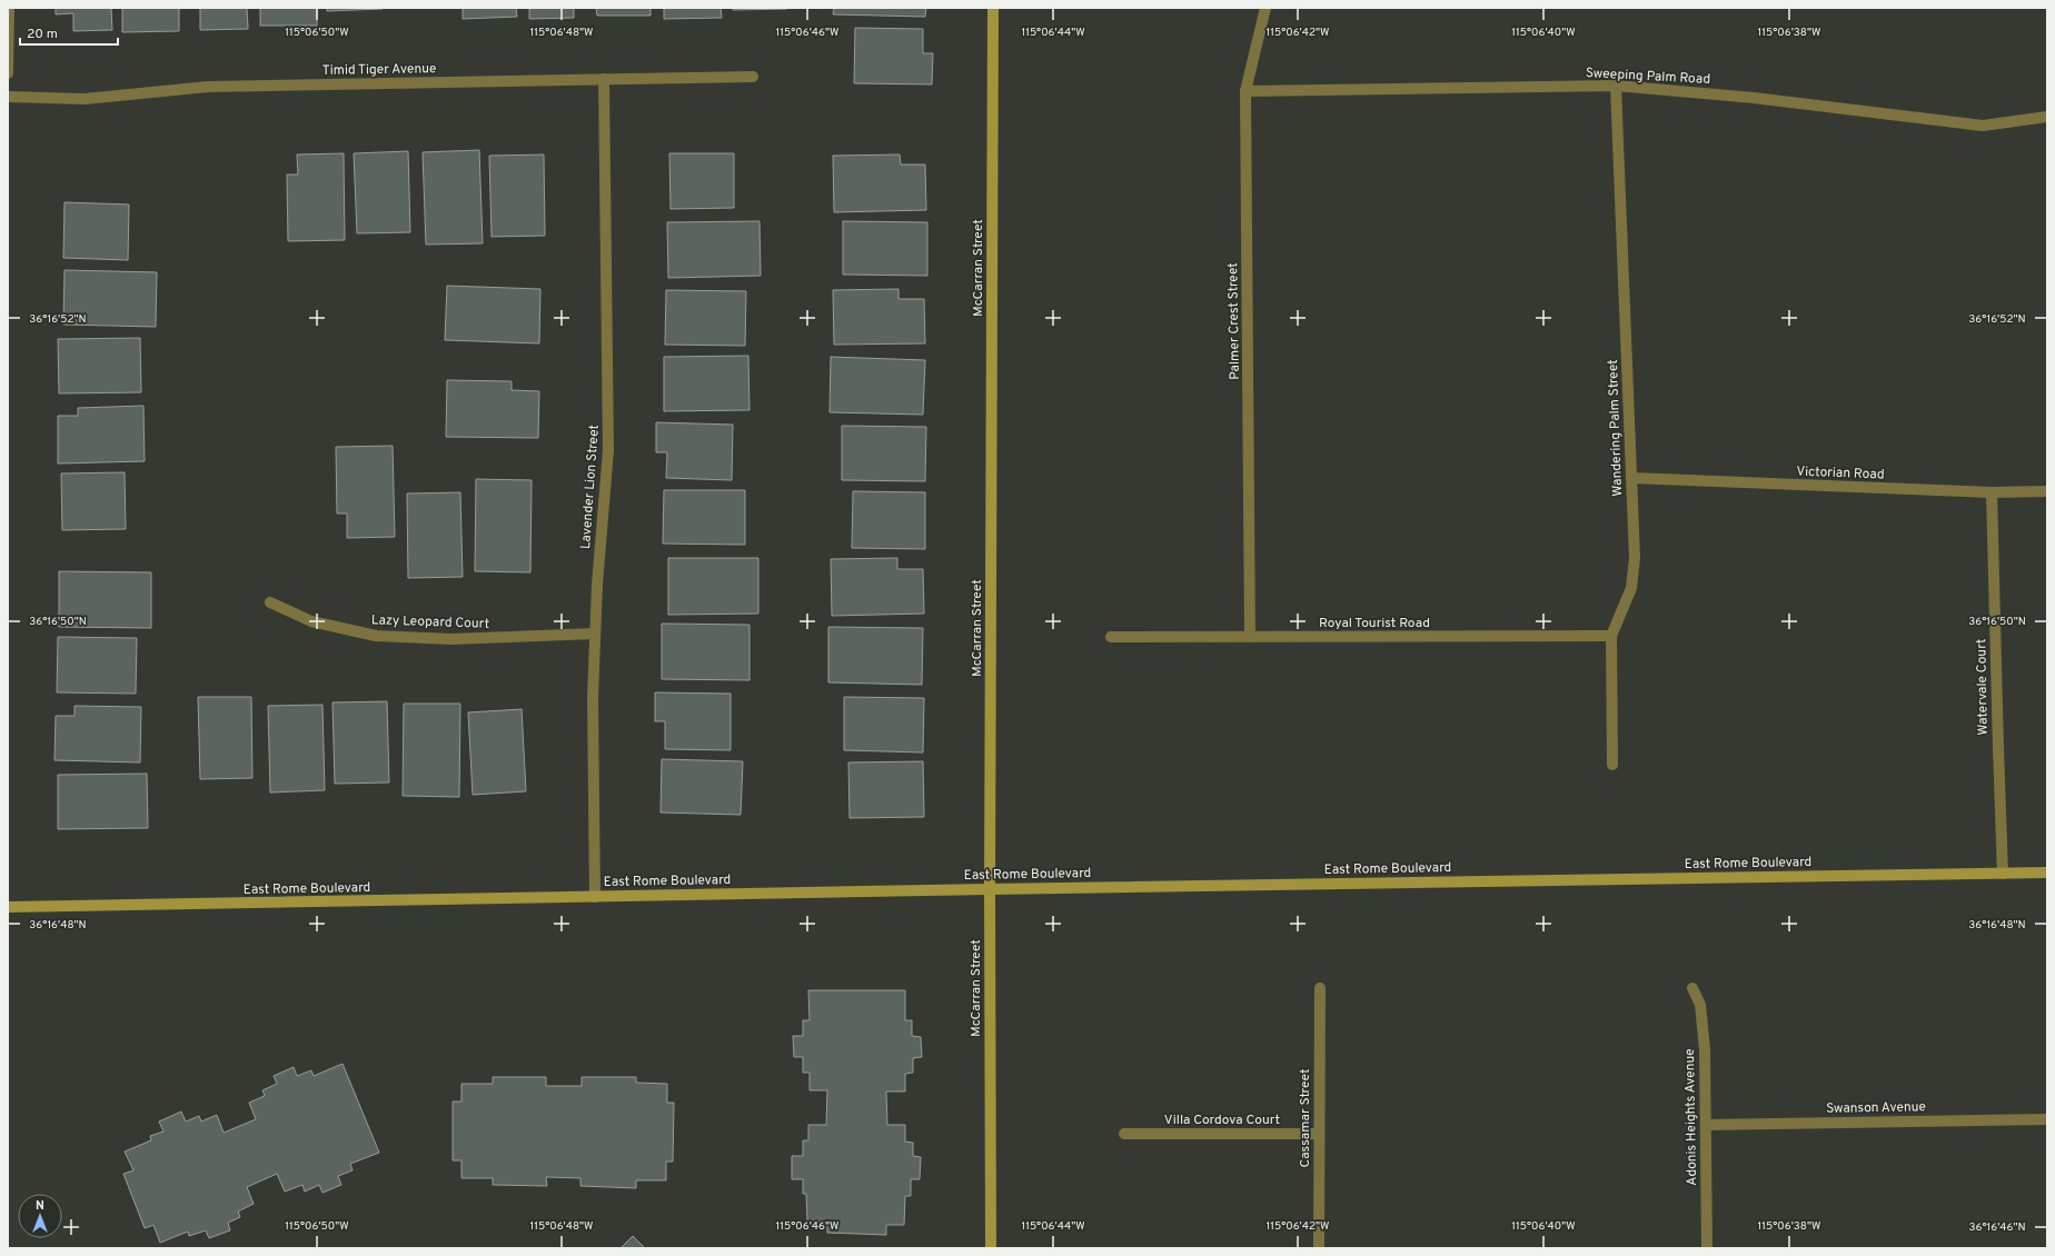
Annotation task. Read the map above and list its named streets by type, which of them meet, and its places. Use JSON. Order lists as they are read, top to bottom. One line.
{"streets":{"street":["Timid Tiger Avenue","Sweeping Palm Road","McCarran Street","Palmer Crest Street","Wandering Palm Street","Victorian Road","Lavender Lion Street","Lazy Leopard Court","Royal Tourist Road","Watervale Court","East Rome Boulevard","Swanson Avenue","Adonis Heights Avenue","Cassamar Street","Villa Cordova Court"]},"crossings":[["Timid Tiger Avenue","Lavender Lion Street"],["Sweeping Palm Road","Palmer Crest Street"],["Sweeping Palm Road","Wandering Palm Street"],["McCarran Street","East Rome Boulevard"],["Palmer Crest Street","Royal Tourist Road"],["Wandering Palm Street","Victorian Road"],["Wandering Palm Street","Royal Tourist Road"],["Victorian Road","Watervale Court"],["Lavender Lion Street","Lazy Leopard Court"],["Lavender Lion Street","East Rome Boulevard"],["Watervale Court","East Rome Boulevard"],["Swanson Avenue","Adonis Heights Avenue"],["Cassamar Street","Villa Cordova Court"]],"scale_bar":"20 m","north":"top","coordinates":["115°06'50\"W","115°06'48\"W","115°06'46\"W","115°06'44\"W","115°06'42\"W","115°06'40\"W","115°06'38\"W","36°16'52\"N","36°16'50\"N","36°16'48\"N","36°16'46\"N"]}
